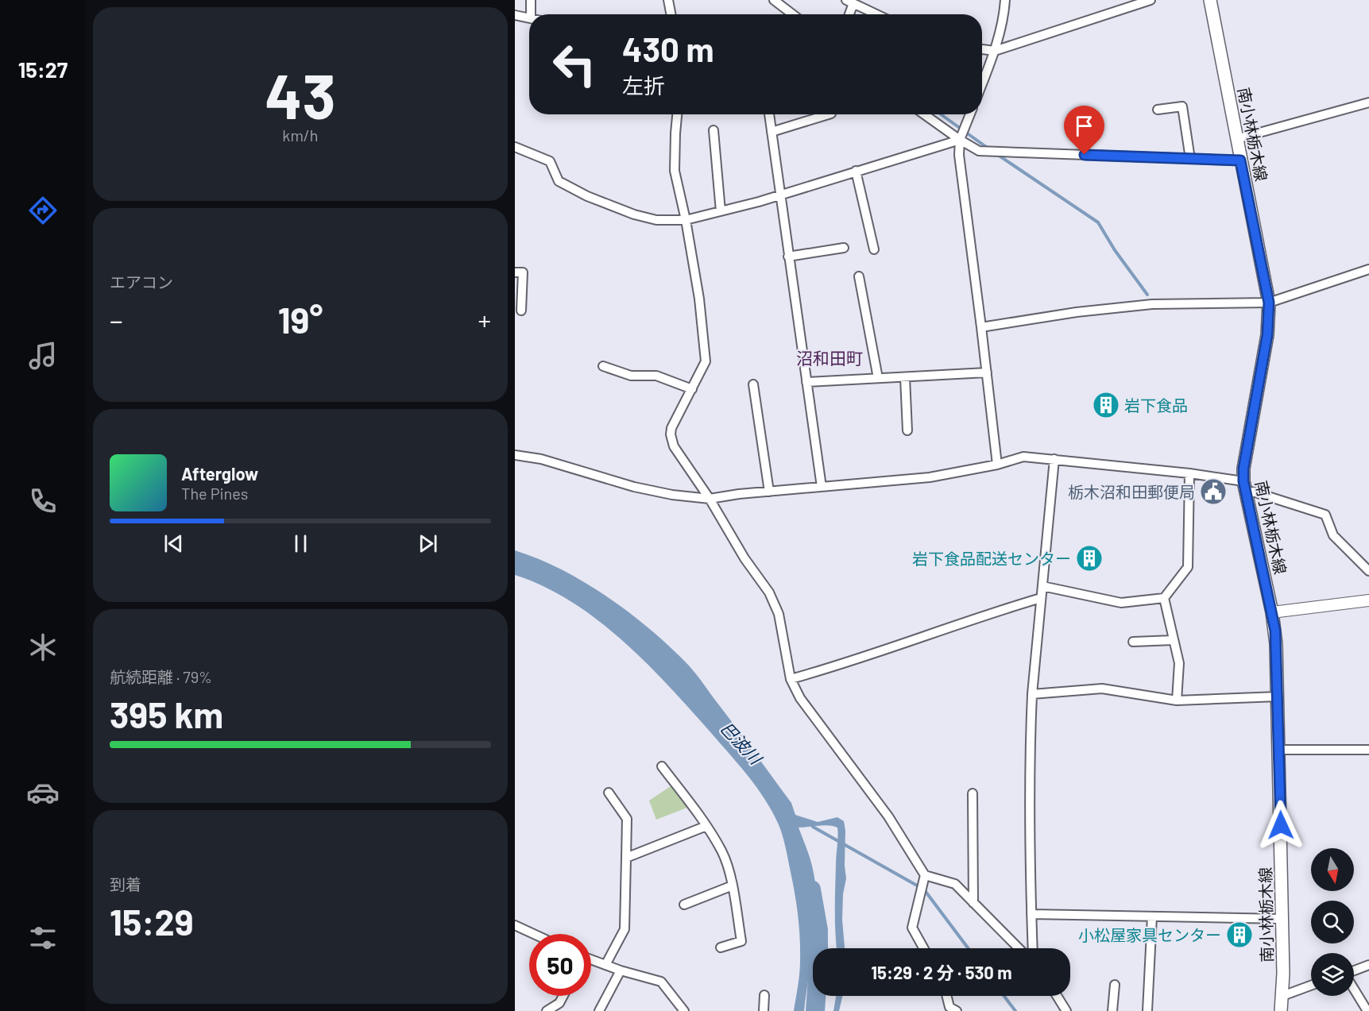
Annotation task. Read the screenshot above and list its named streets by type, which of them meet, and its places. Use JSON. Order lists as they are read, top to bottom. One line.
{"streets":{"main road":["南小林栃木線"]},"districts":["沼和田町"],"water":["巴波川"],"places":{"building":["岩下食品","岩下食品配送センター","小松屋家具センター"],"public building":["栃木沼和田郵便局"]},"north":"bottom","page":{"tabs":"15:27","tile":[["43","km/h"],"エアコン",["航続距離 · 79%","395 km"],["到着","15:29"]],"turn":["430 m","左折"],"heat":["−","19°","+"],"song":["Afterglow","The Pines"],"limit":"50","trip":"15:29 · 2 分 · 530 m"}}
